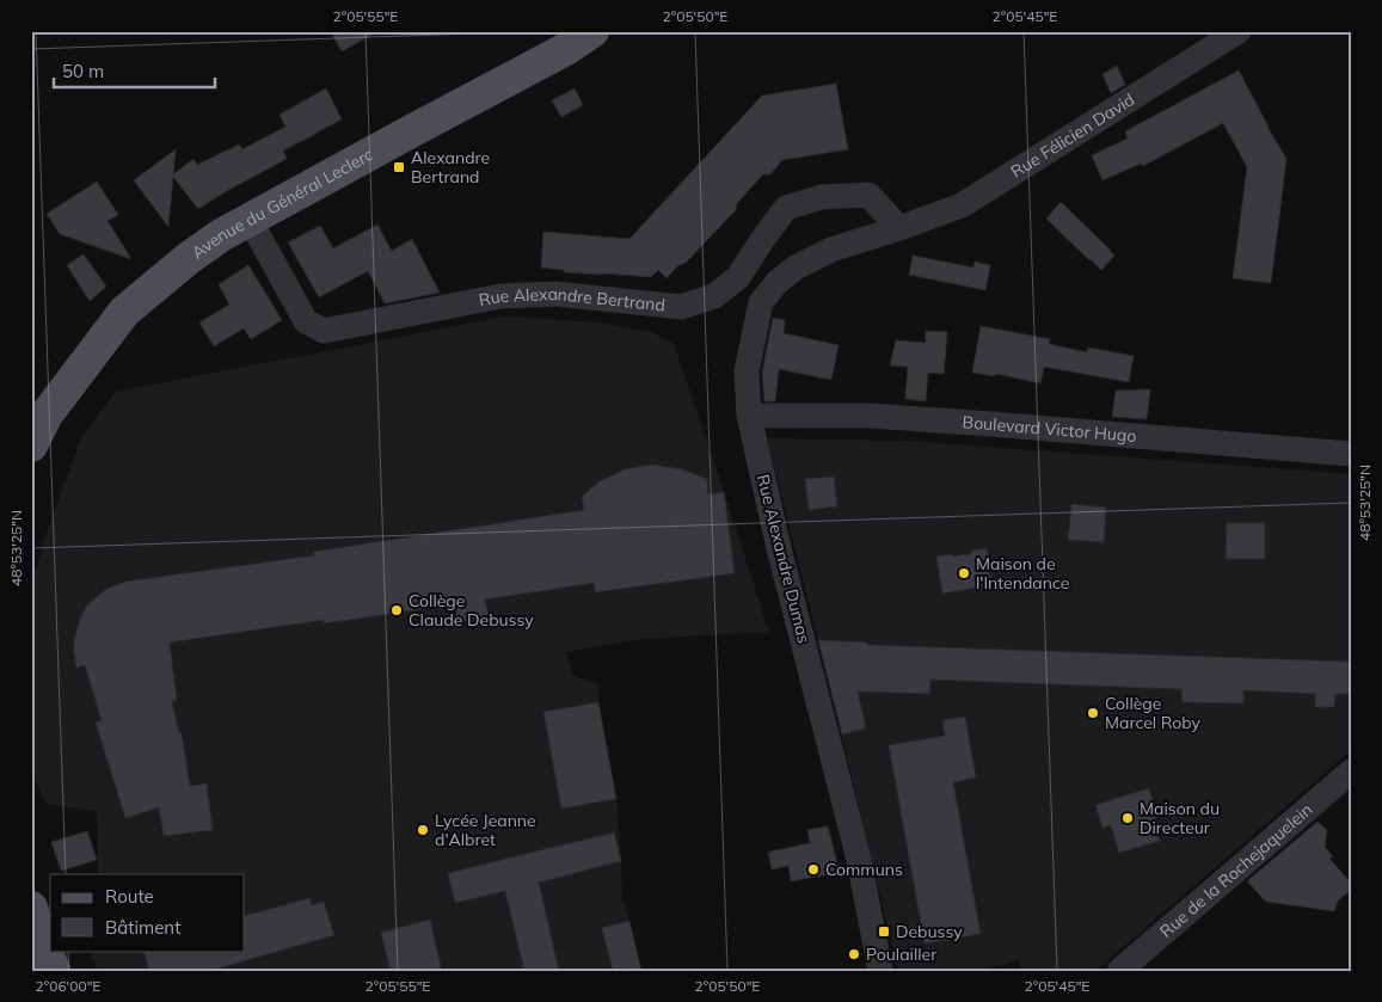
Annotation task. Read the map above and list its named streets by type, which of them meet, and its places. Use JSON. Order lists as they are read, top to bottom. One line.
{"streets":{"main road":["Avenue du Général Leclerc"],"street":["Rue Félicien David","Rue Alexandre Bertrand","Boulevard Victor Hugo","Rue Alexandre Dumas","Rue de la Rochejaquelein"]},"crossings":[["Rue Félicien David","Rue Alexandre Bertrand"],["Rue Félicien David","Rue Alexandre Dumas"],["Avenue du Général Leclerc","Rue Alexandre Bertrand"],["Rue Alexandre Bertrand","Rue Alexandre Dumas"],["Boulevard Victor Hugo","Rue Alexandre Dumas"]],"places":{"transit":["Alexandre Bertrand","Debussy"],"other":["Maison de l'Intendance","Collège Claude Debussy","Collège Marcel Roby","Maison du Directeur","Lycée Jeanne d'Albret","Communs","Poulailler"]},"legend":["Route","Bâtiment"],"scale_bar":"50 m","coordinates":["2°05'55\"E","2°05'50\"E","2°05'45\"E","48°53'25\"N","2°06'00\"E"]}
